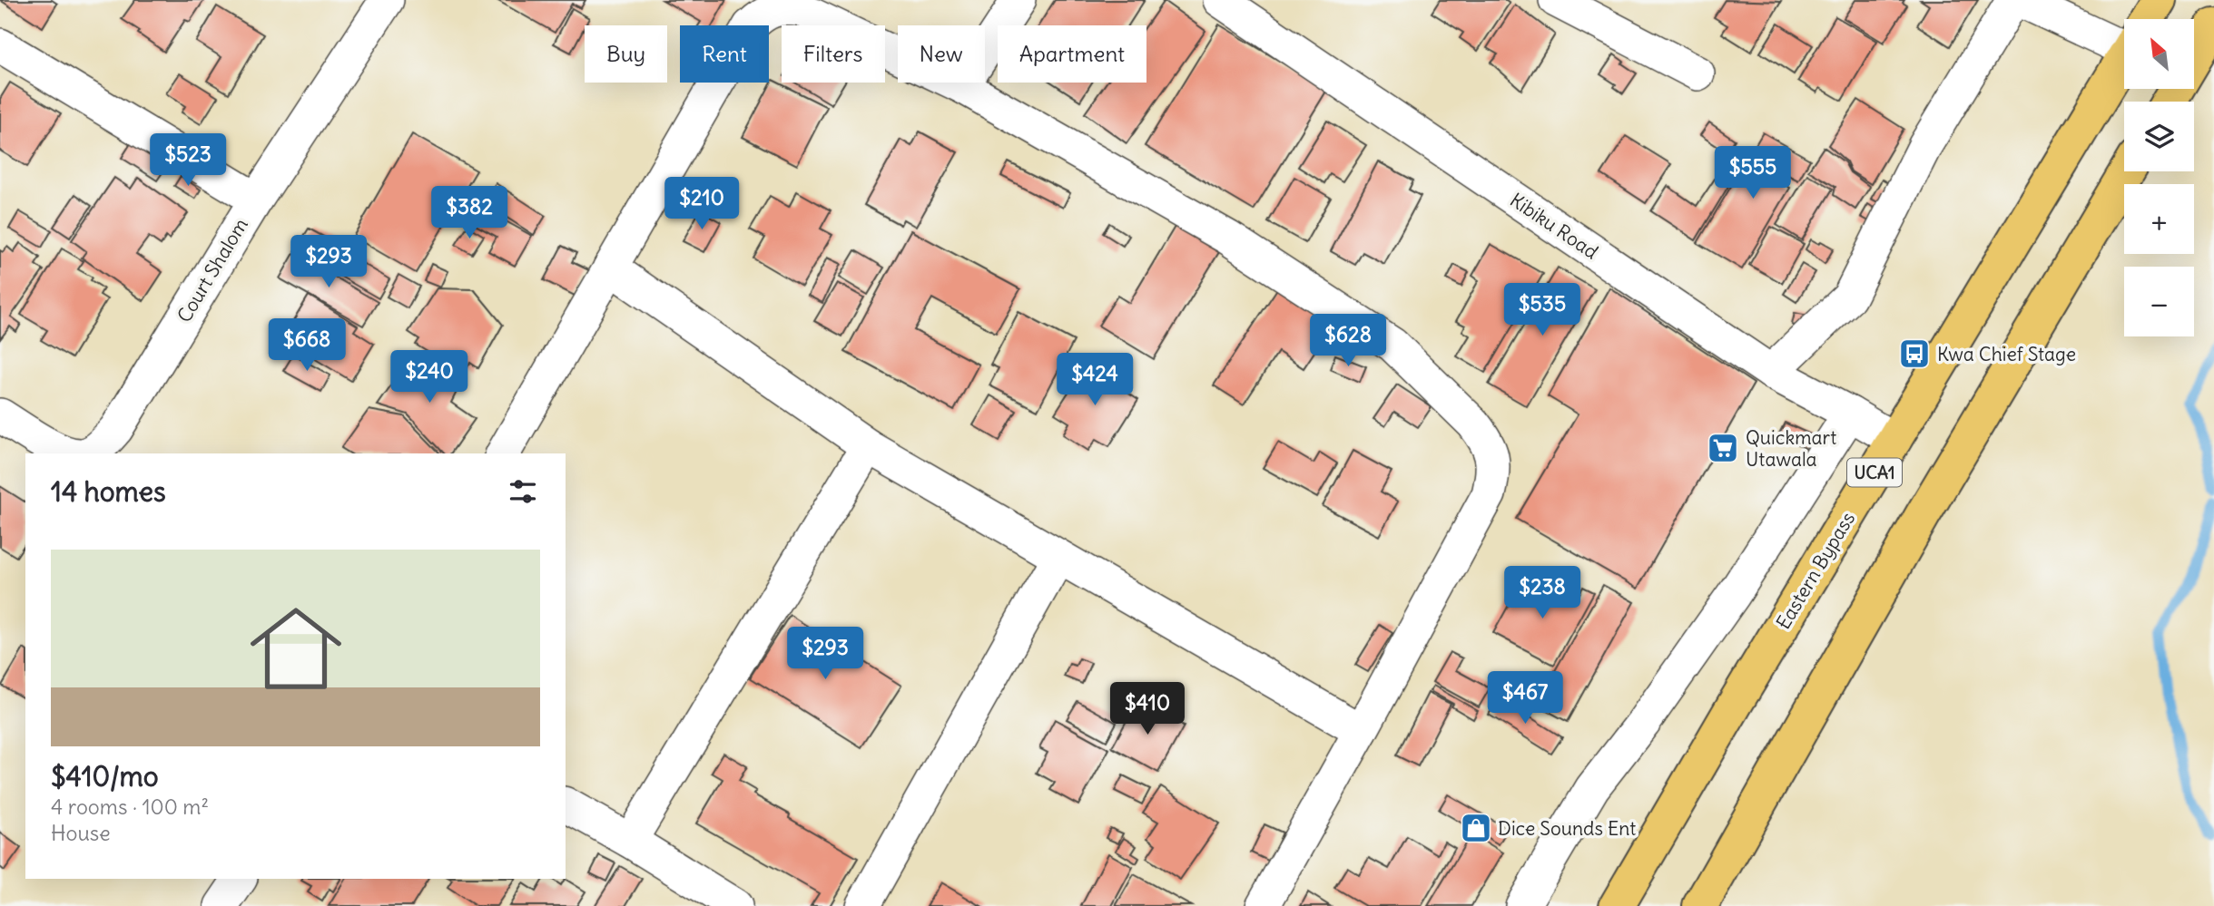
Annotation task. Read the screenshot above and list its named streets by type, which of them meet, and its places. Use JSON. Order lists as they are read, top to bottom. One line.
{"streets":{"main road":["UCA1","Eastern Bypass"],"street":["Kibiku Road","Court Shalom"]},"crossings":[["Kibiku Road","Eastern Bypass"]],"places":{"bus stop":["Kwa Chief Stage"],"supermarket":["Quickmart Utawala"],"shop":["Dice Sounds Ent"]},"north":"top left","page":{"map_buttons":["+","−"],"chip":["Buy","Rent","Filters","New","Apartment"],"price":["$523","$555","$210","$382","$293","$535","$628","$668","$240","$424","$238","$293","$467","$410"],"heading":"14 homes","list":[{"name":"$410/mo","note":"4 rooms · 100 m² · House"}]}}
